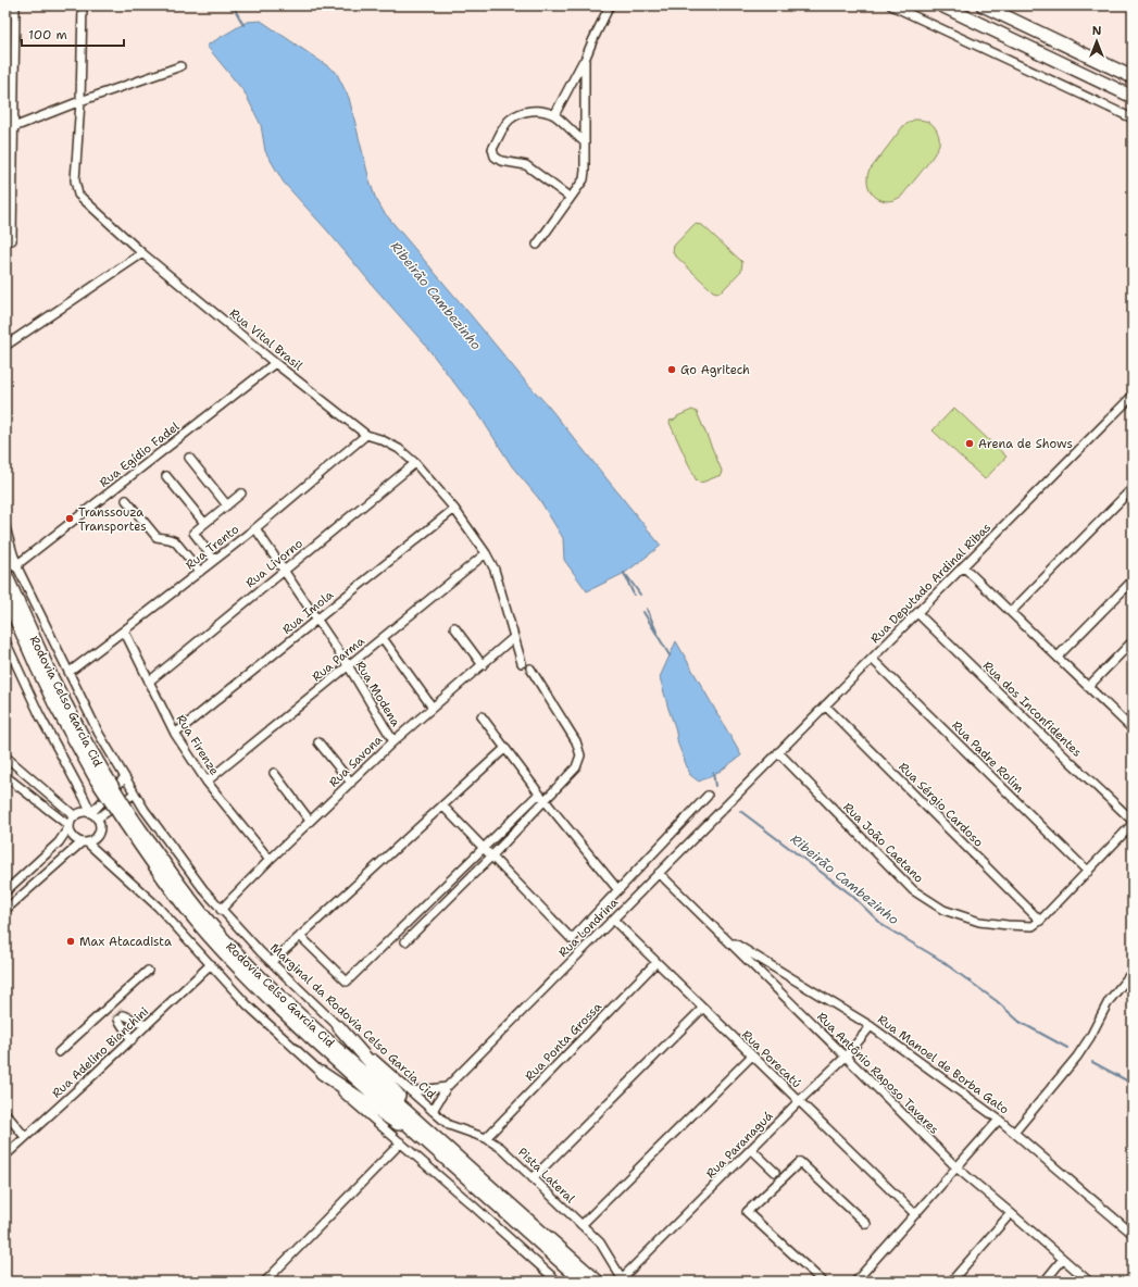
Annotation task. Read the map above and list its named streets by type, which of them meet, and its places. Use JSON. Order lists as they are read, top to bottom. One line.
{"streets":{"highway":["Rodovia Celso Garcia Cid"],"street":["Rua Vital Brasil","Rua Egídio Fadel","Rua Trento","Rua Livorno","Rua Deputado Ardinal Ribas","Rua Imola","Rua Parma","Rua Modena","Rua dos Inconfidentes","Rua Firenze","Rua Padre Rolim","Rua Savona","Rua Sérgio Cardoso","Rua João Caetano","Rua Londrina","Marginal da Rodovia Celso Garcia Cid","Rua Ponta Grossa","Rua Adelino Bianchini","Rua Porecatú","Rua Manoel de Borba Gato","Rua Antônio Raposo Tavares","Rua Paranaguá","Pista Lateral"]},"crossings":[["Rua Vital Brasil","Rua Egídio Fadel"],["Rua Vital Brasil","Rua Trento"],["Rua Vital Brasil","Rua Livorno"],["Rua Vital Brasil","Rua Imola"],["Rua Vital Brasil","Rua Parma"],["Rua Vital Brasil","Rua Savona"],["Rua Egídio Fadel","Marginal da Rodovia Celso Garcia Cid"],["Rua Trento","Rua Modena"],["Rua Trento","Rua Firenze"],["Rua Trento","Marginal da Rodovia Celso Garcia Cid"],["Rua Livorno","Rua Modena"],["Rua Livorno","Rua Firenze"],["Rua Deputado Ardinal Ribas","Rua dos Inconfidentes"],["Rua Deputado Ardinal Ribas","Rua Padre Rolim"],["Rua Deputado Ardinal Ribas","Rua Sérgio Cardoso"],["Rua Deputado Ardinal Ribas","Rua João Caetano"],["Rua Deputado Ardinal Ribas","Rua Londrina"],["Rua Imola","Rua Modena"],["Rua Imola","Rua Firenze"],["Rua Parma","Rua Modena"],["Rua Parma","Rua Firenze"],["Rua Modena","Rua Savona"],["Rua Firenze","Rua Savona"],["Rua Savona","Marginal da Rodovia Celso Garcia Cid"],["Rua Sérgio Cardoso","Rua João Caetano"],["Rua Londrina","Marginal da Rodovia Celso Garcia Cid"],["Rua Londrina","Rua Porecatú"],["Rua Londrina","Rua Antônio Raposo Tavares"],["Rua Londrina","Pista Lateral"],["Marginal da Rodovia Celso Garcia Cid","Pista Lateral"],["Rua Ponta Grossa","Rua Porecatú"],["Rua Ponta Grossa","Pista Lateral"],["Rua Porecatú","Rua Paranaguá"],["Rua Manoel de Borba Gato","Rua Antônio Raposo Tavares"],["Rua Manoel de Borba Gato","Rua Paranaguá"],["Rua Antônio Raposo Tavares","Rua Paranaguá"],["Rua Paranaguá","Pista Lateral"]],"water":["Ribeirão Cambezinho"],"places":["Go Agritech","Arena de Shows","Transsouza Transportes","Max Atacadista"],"scale_bar":"100 m","north":"top"}
